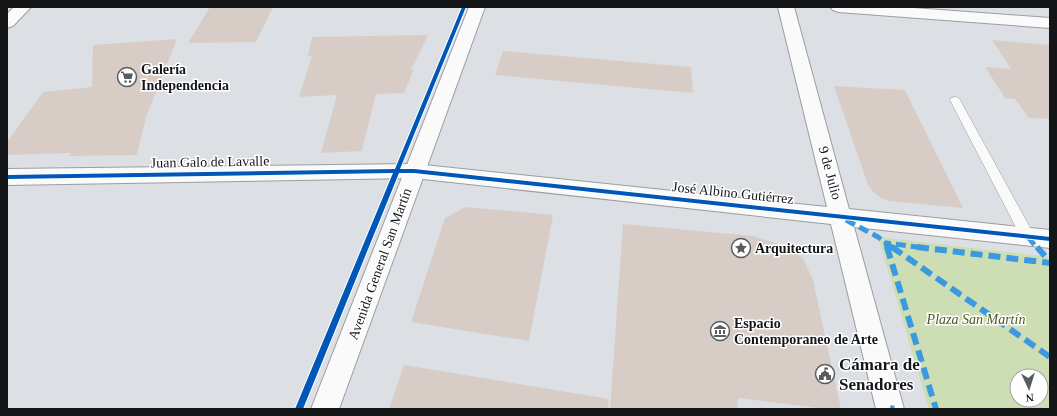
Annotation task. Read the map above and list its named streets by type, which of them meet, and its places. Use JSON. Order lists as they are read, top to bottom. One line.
{"streets":{"street":["Juan Galo de Lavalle","9 de Julio","José Albino Gutiérrez","Avenida General San Martín"]},"crossings":[["Juan Galo de Lavalle","José Albino Gutiérrez"],["Juan Galo de Lavalle","Avenida General San Martín"],["9 de Julio","José Albino Gutiérrez"],["José Albino Gutiérrez","Avenida General San Martín"]],"parks":["Plaza San Martín"],"places":{"supermarket":["Galería Independencia"],"place":["Arquitectura"],"museum":["Espacio Contemporaneo de Arte"],"public building":["Cámara de Senadores"]},"north":"bottom"}
